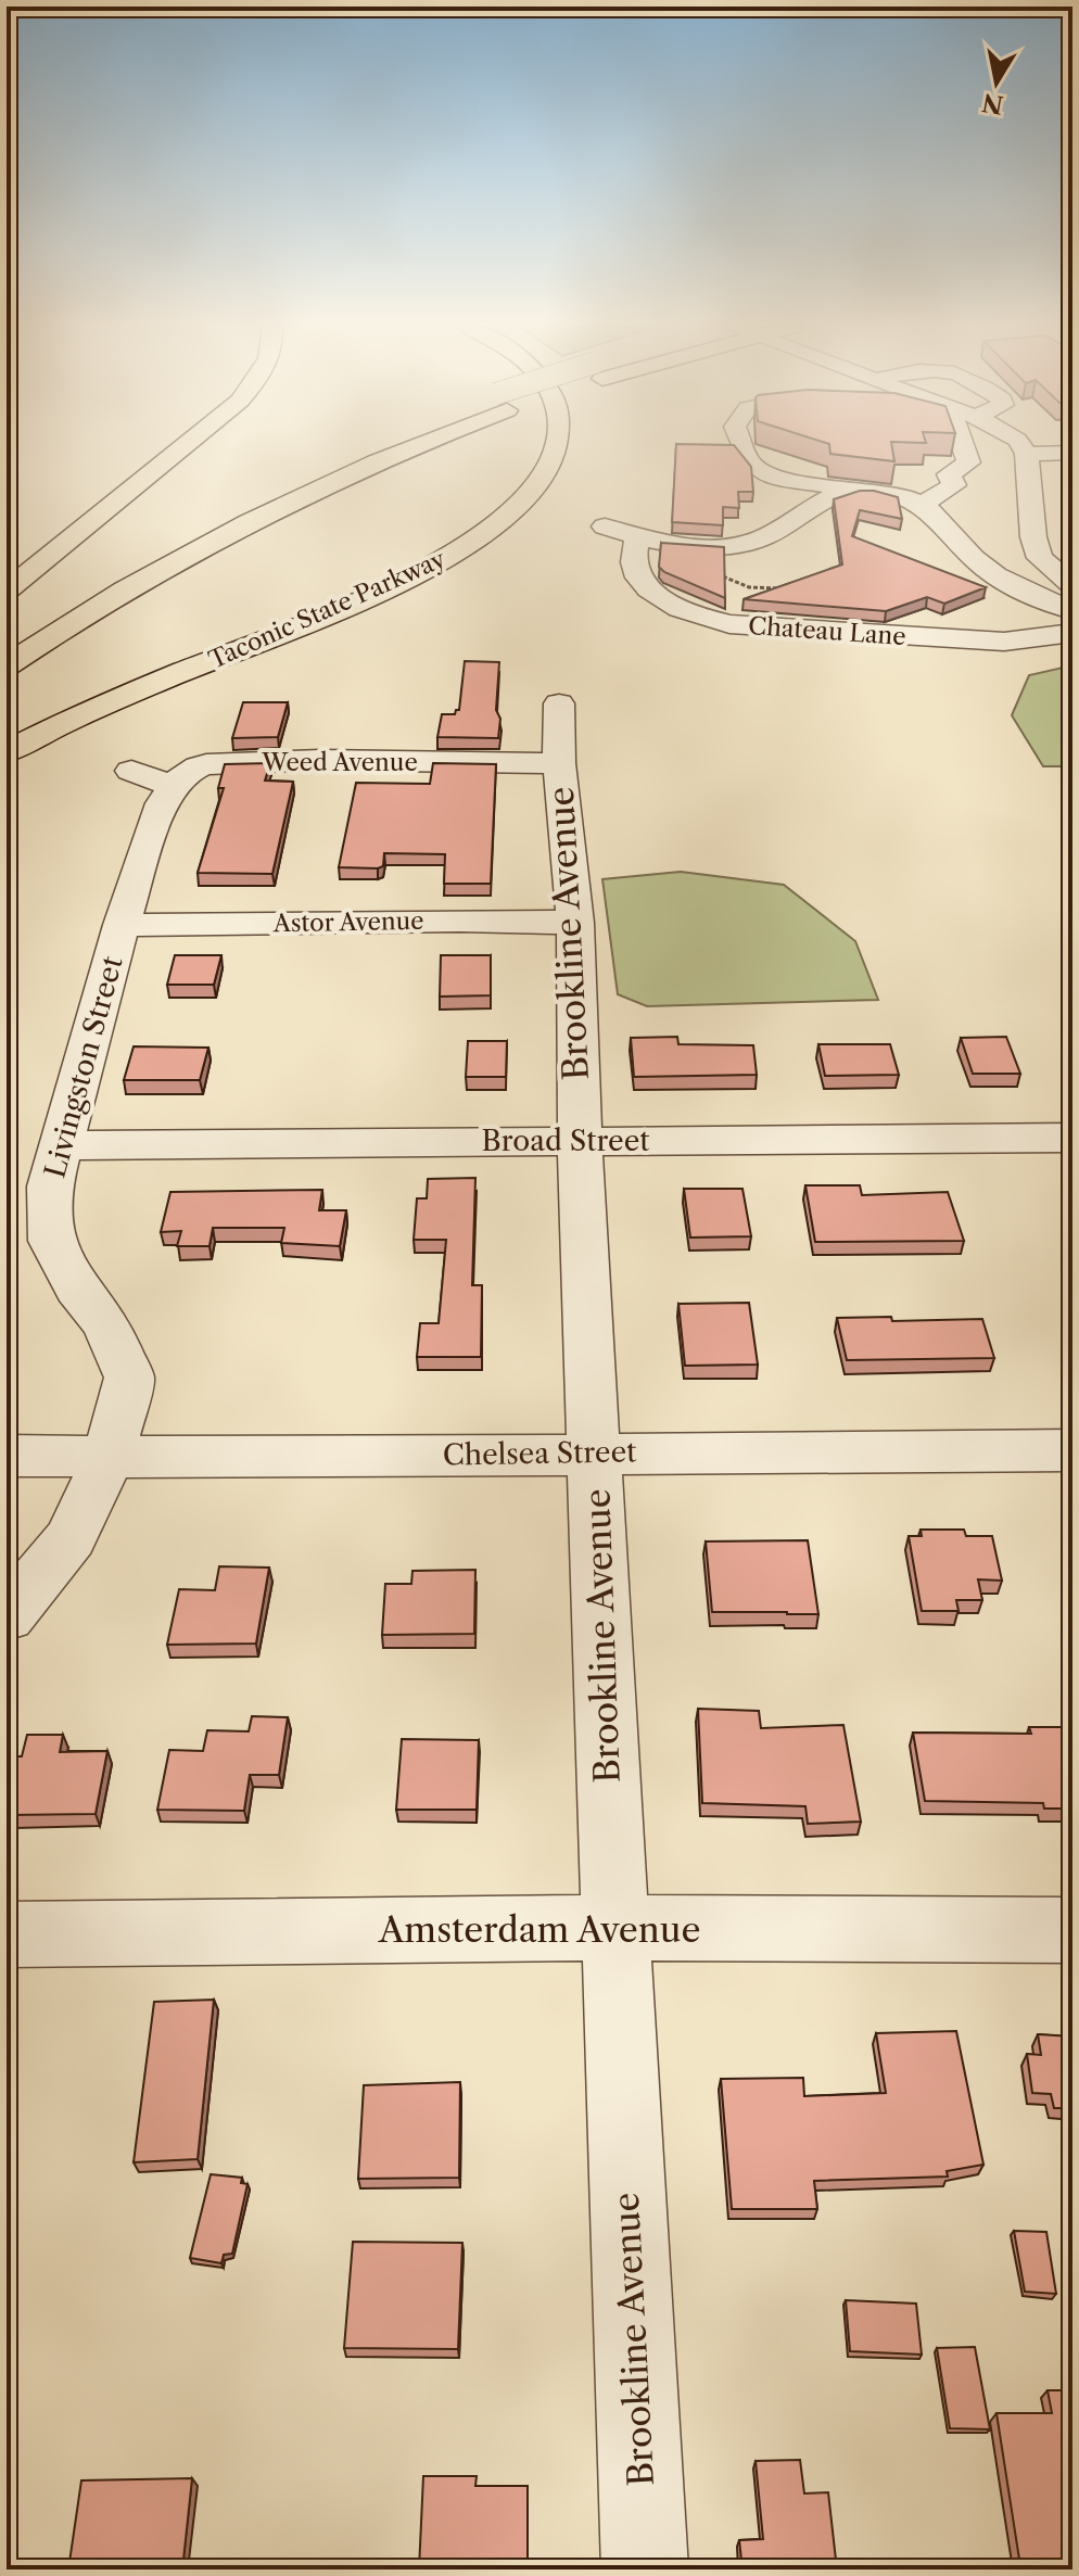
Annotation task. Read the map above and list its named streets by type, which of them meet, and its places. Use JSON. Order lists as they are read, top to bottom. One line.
{"streets":{"highway":["Taconic State Parkway"],"street":["Chateau Lane","Weed Avenue","Astor Avenue","Brookline Avenue","Livingston Street","Broad Street","Chelsea Street","Amsterdam Avenue"]},"crossings":[["Weed Avenue","Brookline Avenue"],["Weed Avenue","Livingston Street"],["Astor Avenue","Brookline Avenue"],["Astor Avenue","Livingston Street"],["Brookline Avenue","Broad Street"],["Brookline Avenue","Chelsea Street"],["Brookline Avenue","Amsterdam Avenue"],["Livingston Street","Broad Street"],["Livingston Street","Chelsea Street"]],"north":"bottom"}
